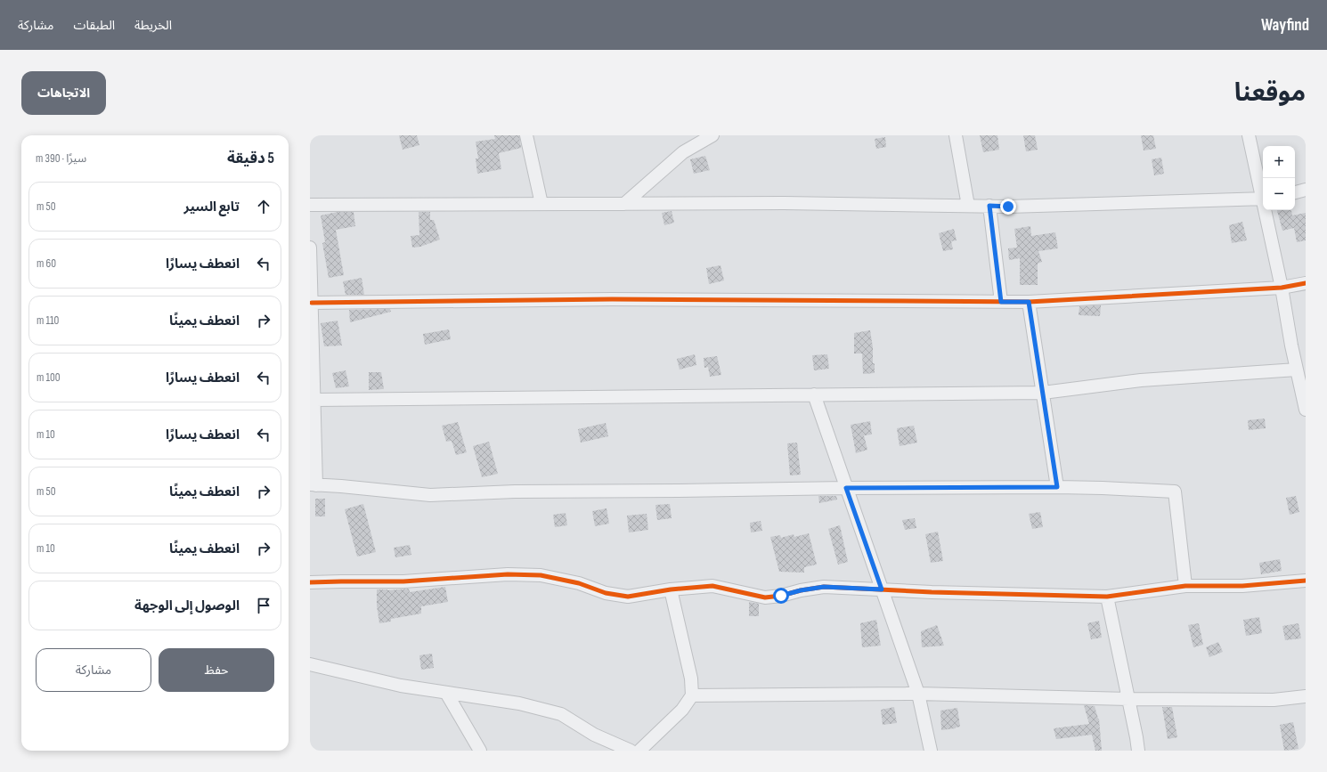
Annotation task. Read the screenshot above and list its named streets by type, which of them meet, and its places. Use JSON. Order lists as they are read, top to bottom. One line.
{"page":{"header":"Wayfind","nav":["الخريطة","الطبقات","مشاركة"],"title":"موقعنا","buttons":["الاتجاهات",["حفظ","مشاركة"]],"heading":["5 دقيقة","سيرًا · 390 m"],"map_buttons":["+","−"],"list":[["تابع السير","50 m"],["انعطف يسارًا","60 m"],["انعطف يمينًا","110 m"],["انعطف يسارًا","100 m"],["انعطف يسارًا","10 m"],["انعطف يمينًا","50 m"],["انعطف يمينًا","10 m"],"الوصول إلى الوجهة"]}}
